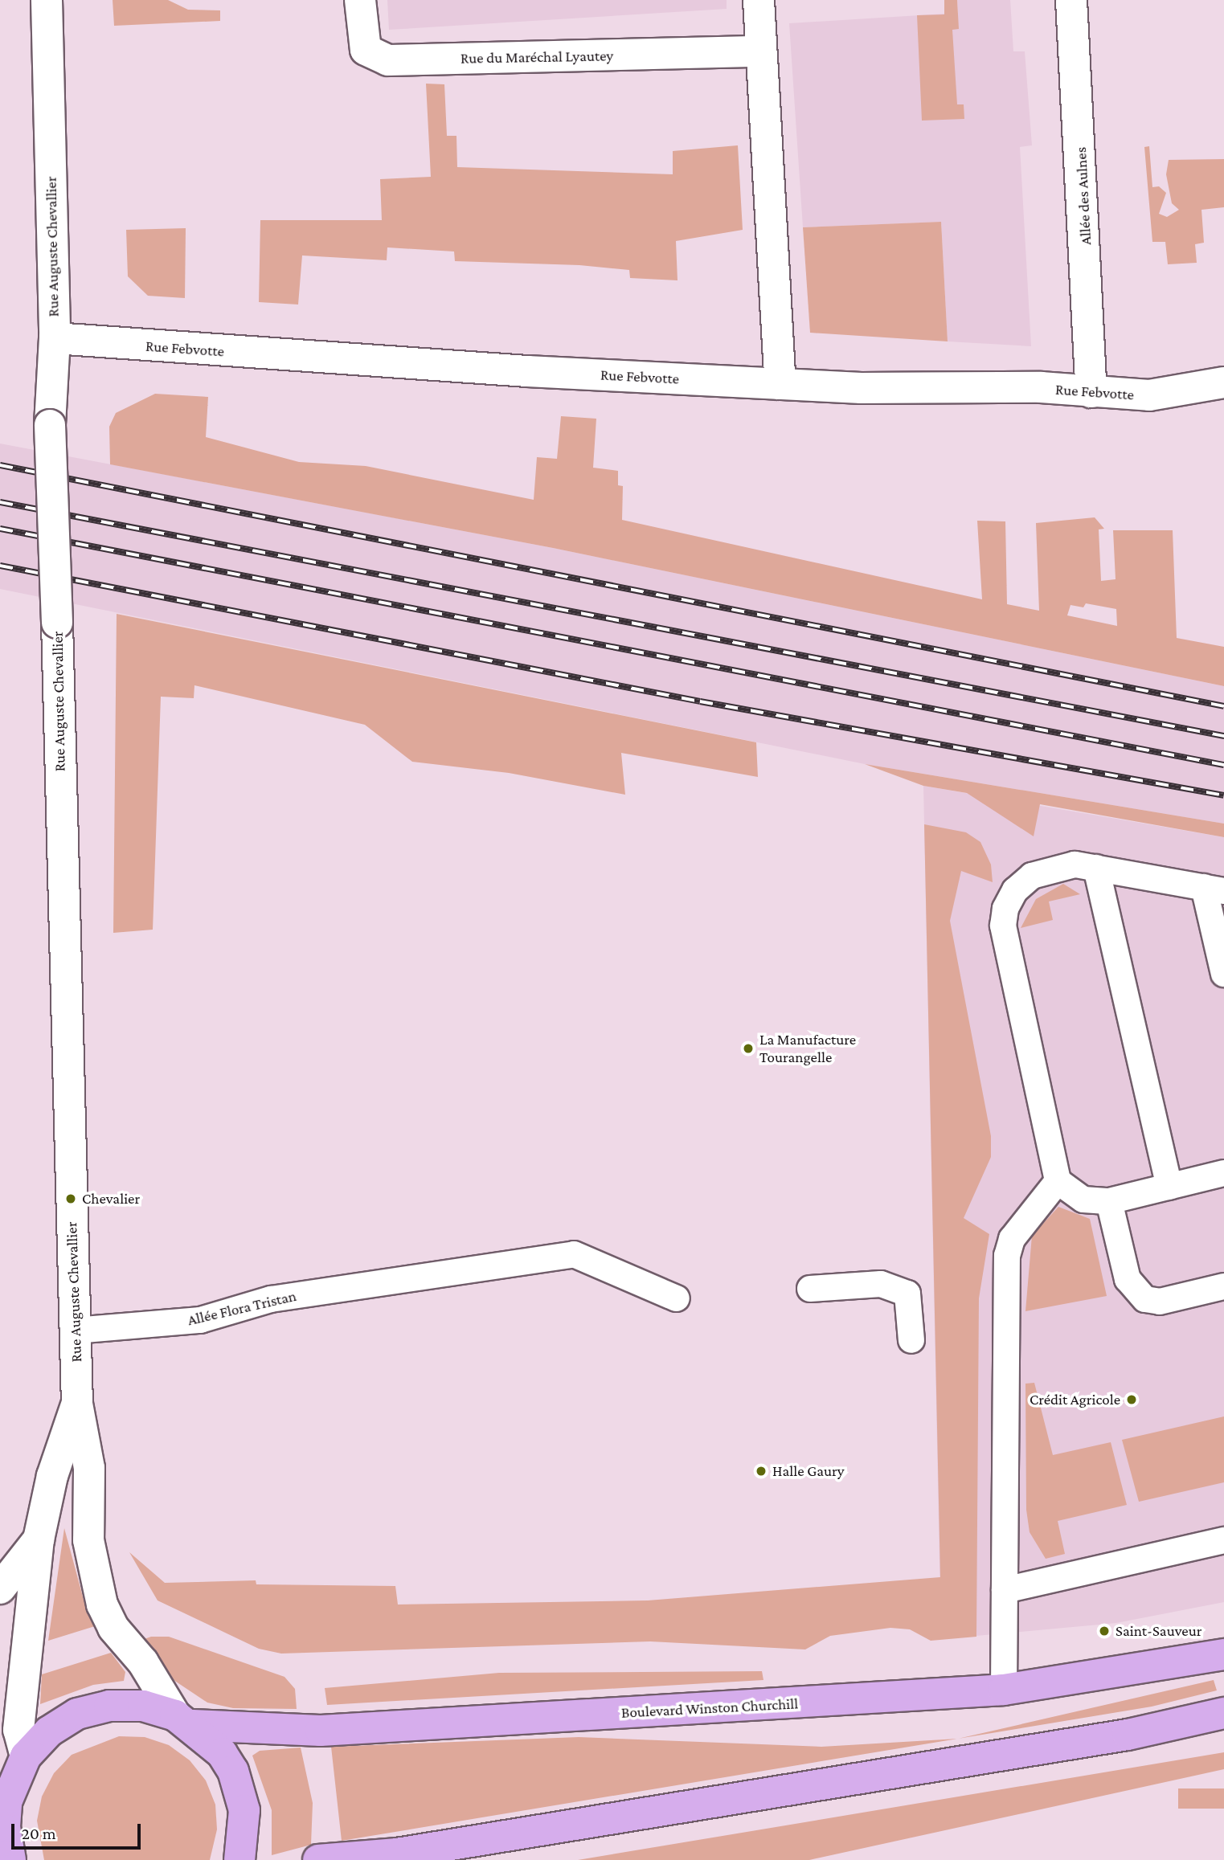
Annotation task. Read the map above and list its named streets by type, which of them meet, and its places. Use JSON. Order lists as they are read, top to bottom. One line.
{"streets":{"main road":["Boulevard Winston Churchill"],"street":["Rue du Maréchal Lyautey","Allée des Aulnes","Rue Auguste Chevallier","Rue Febvotte"],"lane":["Allée Flora Tristan"]},"crossings":[["Allée des Aulnes","Rue Febvotte"],["Rue Auguste Chevallier","Rue Febvotte"],["Rue Auguste Chevallier","Allée Flora Tristan"],["Rue Auguste Chevallier","Boulevard Winston Churchill"]],"places":["La Manufacture Tourangelle","Chevalier","Crédit Agricole","Halle Gaury","Saint-Sauveur"],"scale_bar":"20 m"}
